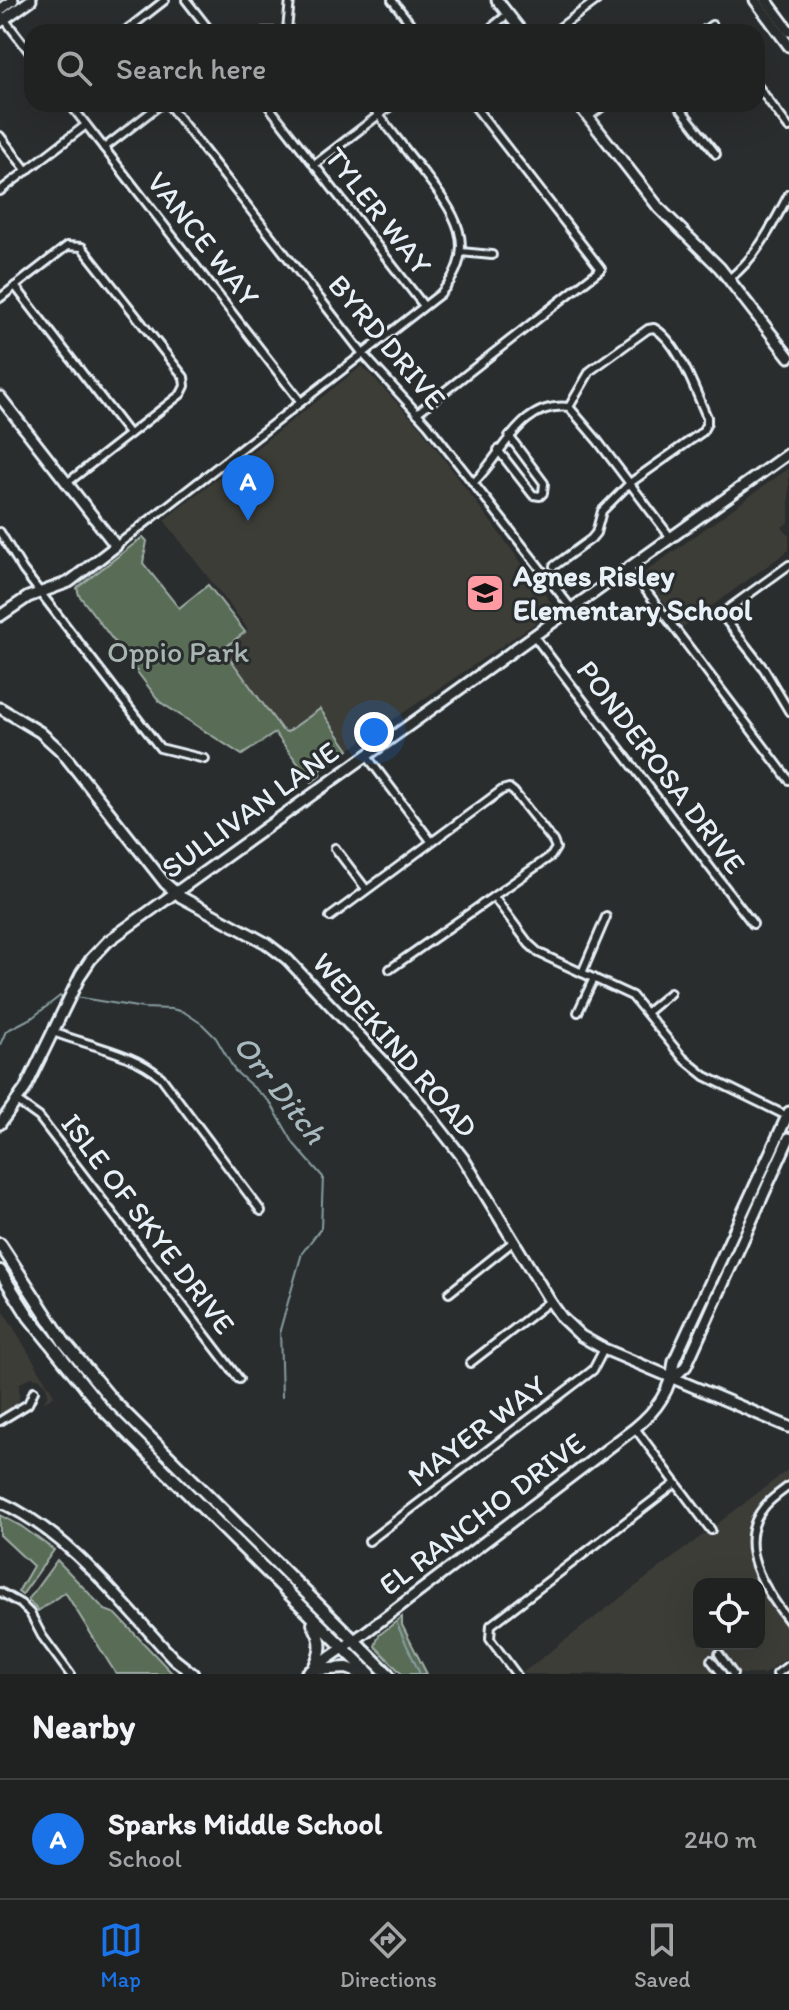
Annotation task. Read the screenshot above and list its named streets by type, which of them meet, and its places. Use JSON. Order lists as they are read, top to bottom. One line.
{"streets":{"street":["TYLER WAY","VANCE WAY","BYRD DRIVE","PONDEROSA DRIVE","SULLIVAN LANE","WEDEKIND ROAD","ISLE OF SKYE DRIVE","MAYER WAY","EL RANCHO DRIVE"]},"crossings":[["BYRD DRIVE","SULLIVAN LANE"],["PONDEROSA DRIVE","SULLIVAN LANE"],["SULLIVAN LANE","WEDEKIND ROAD"],["SULLIVAN LANE","ISLE OF SKYE DRIVE"],["WEDEKIND ROAD","MAYER WAY"],["WEDEKIND ROAD","EL RANCHO DRIVE"]],"water":["Orr Ditch"],"parks":["Oppio Park"],"places":{"school or university":["Agnes Risley Elementary School"]},"page":{"search":"Search here","pins":"A","heading":"Nearby","list":[{"mark":"A","name":"Sparks Middle School","note":"School","value":"240 m"}],"nav":["Map","Directions","Saved"]}}
